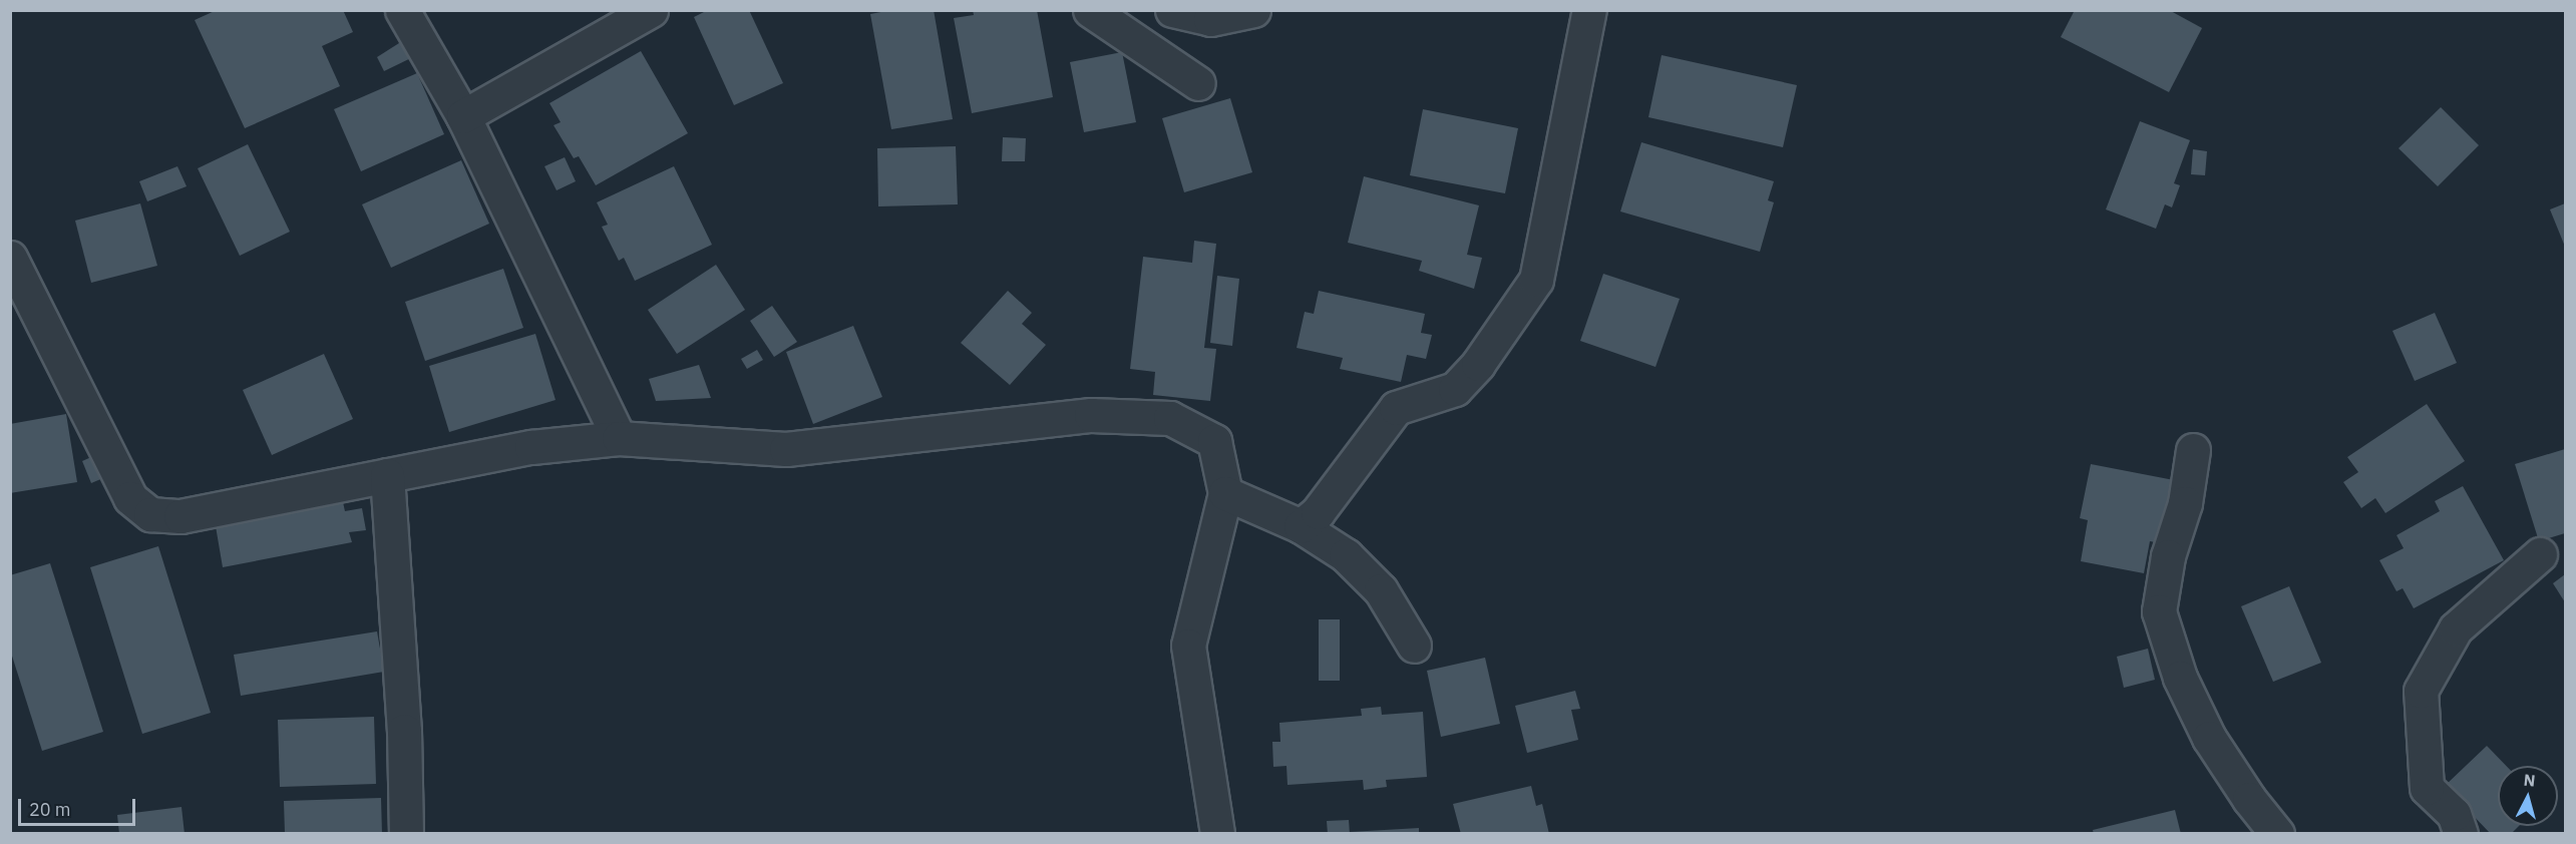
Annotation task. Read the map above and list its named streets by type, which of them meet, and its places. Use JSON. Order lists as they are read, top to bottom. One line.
{"scale_bar":"20 m","north":"top"}
